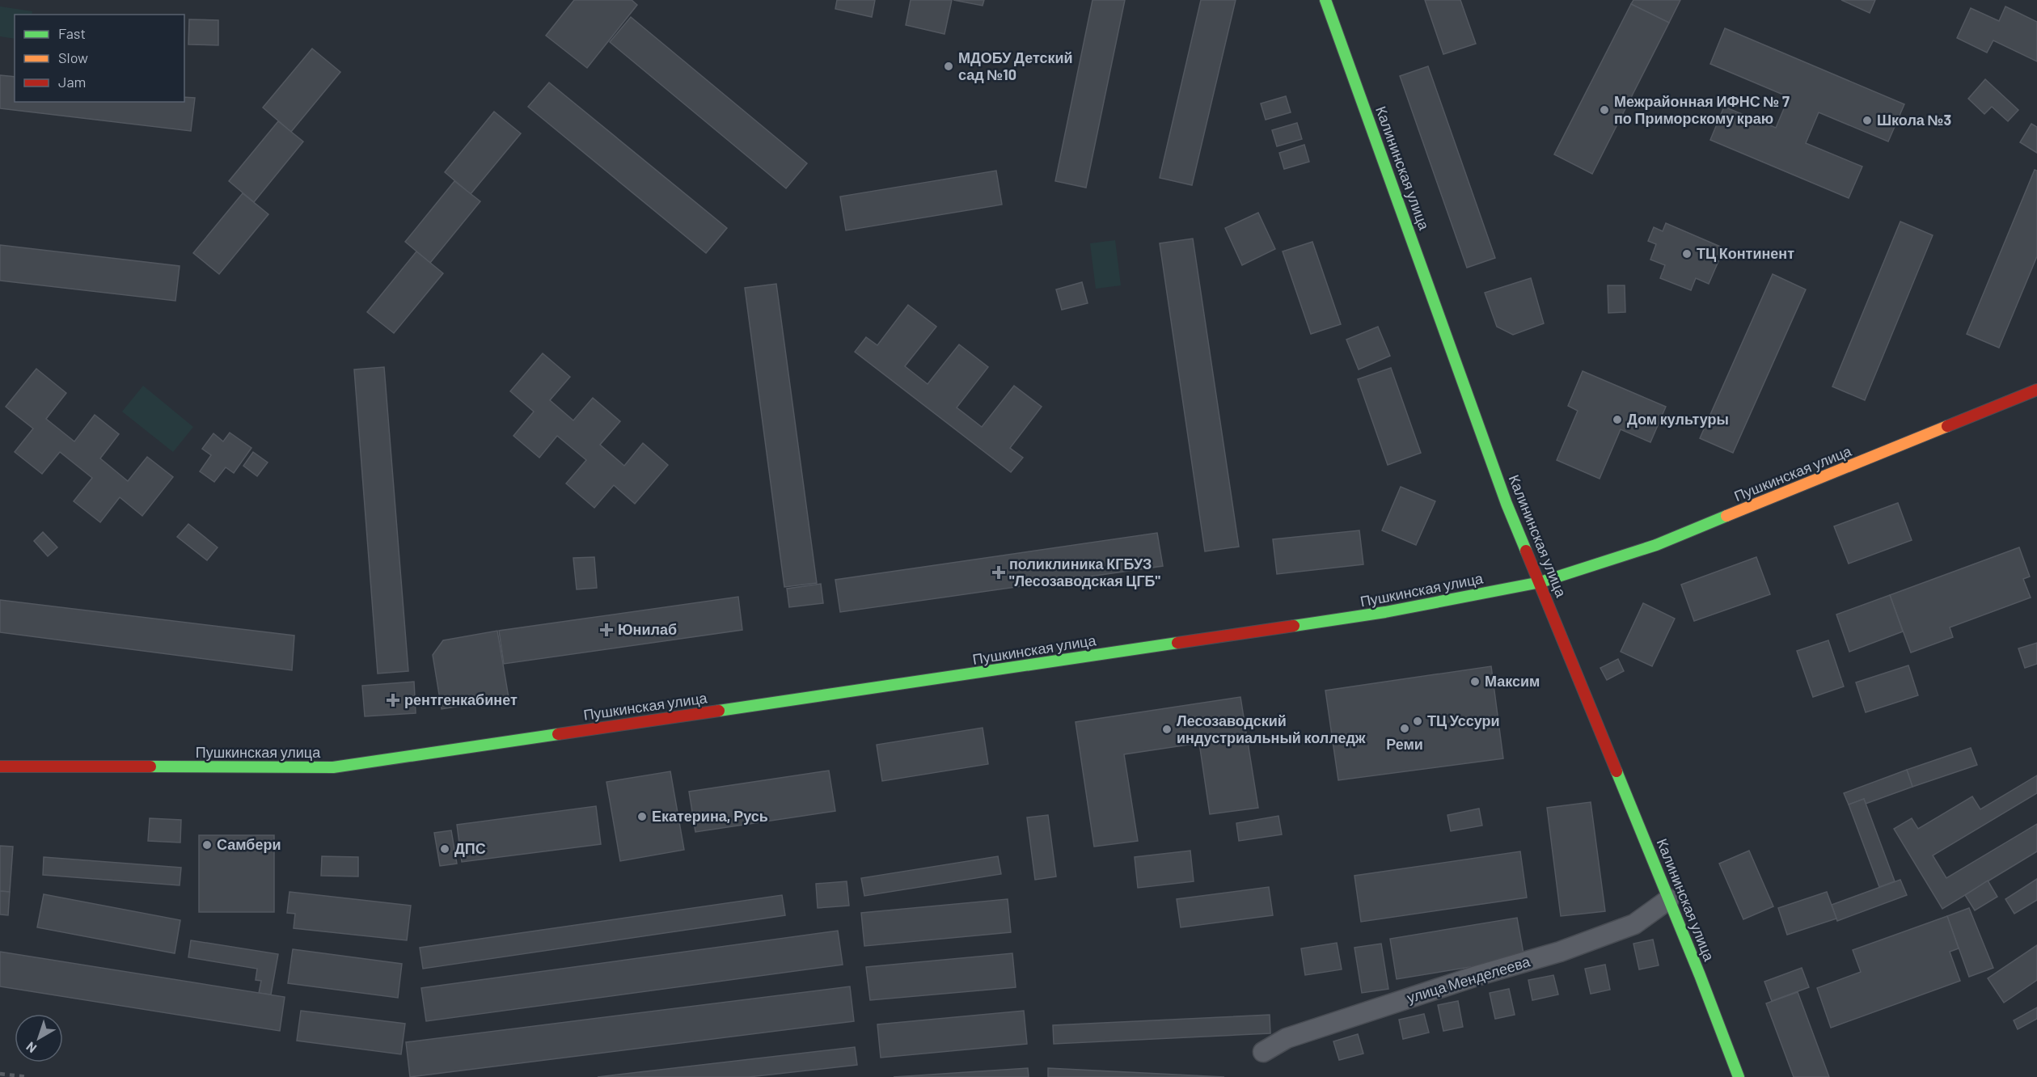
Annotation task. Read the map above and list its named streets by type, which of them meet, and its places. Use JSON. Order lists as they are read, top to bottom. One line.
{"streets":{"main road":["Калининская улица","Пушкинская улица"],"street":["улица Менделеева"]},"crossings":[["Калининская улица","Пушкинская улица"],["Калининская улица","улица Менделеева"]],"places":{"other":["МДОБУ Детский сад №10","Межрайонная ИФНС № 7 по Приморскому краю","Школа №3","ТЦ Континент","Дом культуры","Максим","ТЦ Уссури","Реми","Лесозаводский индустриальный колледж","Екатерина, Русь","Самбери","ДПС"],"health":["поликлиника КГБУЗ \"Лесозаводская ЦГБ\"","Юнилаб","рентгенкабинет"]},"legend":["Fast","Slow","Jam"],"north":"bottom left"}
